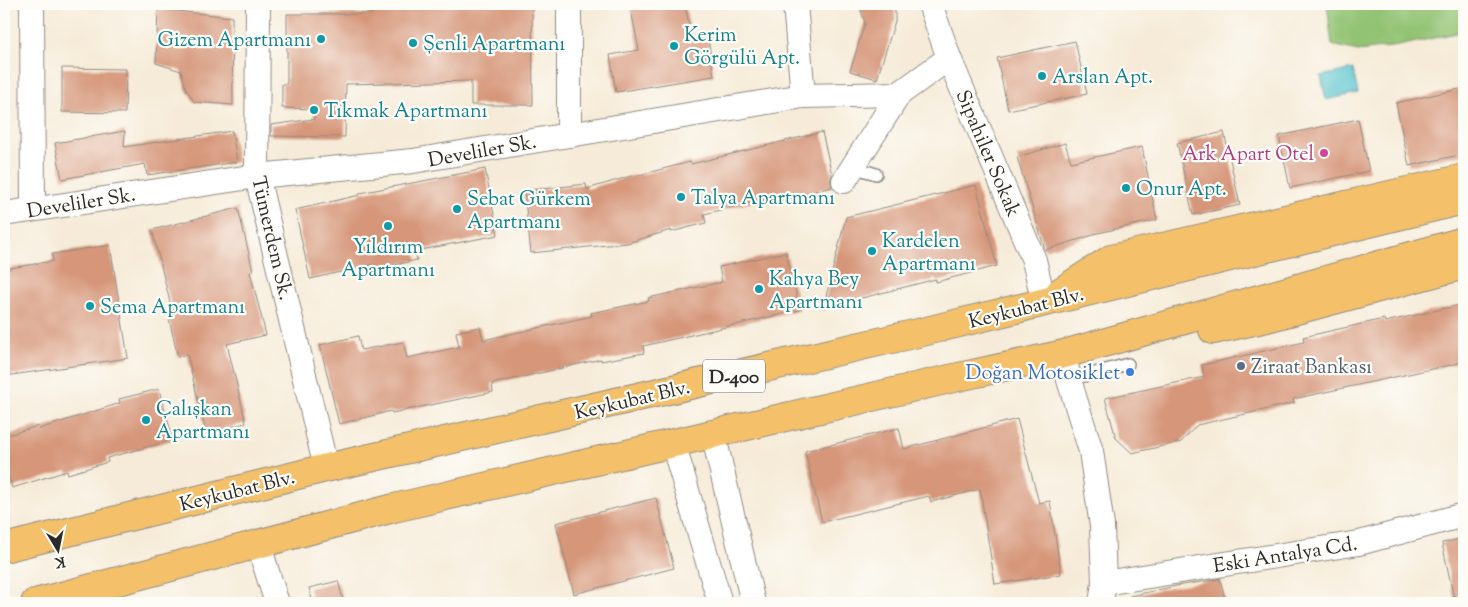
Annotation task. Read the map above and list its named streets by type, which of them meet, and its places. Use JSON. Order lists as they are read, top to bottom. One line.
{"streets":{"highway":["Keykubat Blv.","D-400"],"street":["Develiler Sk.","Sipahiler Sokak","Tümerdem Sk.","Eski Antalya Cd."]},"crossings":[["Develiler Sk.","Tümerdem Sk."],["Sipahiler Sokak","Keykubat Blv."],["Tümerdem Sk.","Keykubat Blv."]],"places":["Gizem Apartmanı","Şenli Apartmanı","Kerim Görgülü Apt.","Arslan Apt.","Tıkmak Apartmanı","Ark Apart Otel","Onur Apt.","Talya Apartmanı","Sebat Gürkem Apartmanı","Yıldırım Apartmanı","Kardelen Apartmanı","Kahya Bey Apartmanı","Sema Apartmanı","Ziraat Bankası","Doğan Motosiklet","Çalışkan Apartmanı"],"north":"bottom"}
